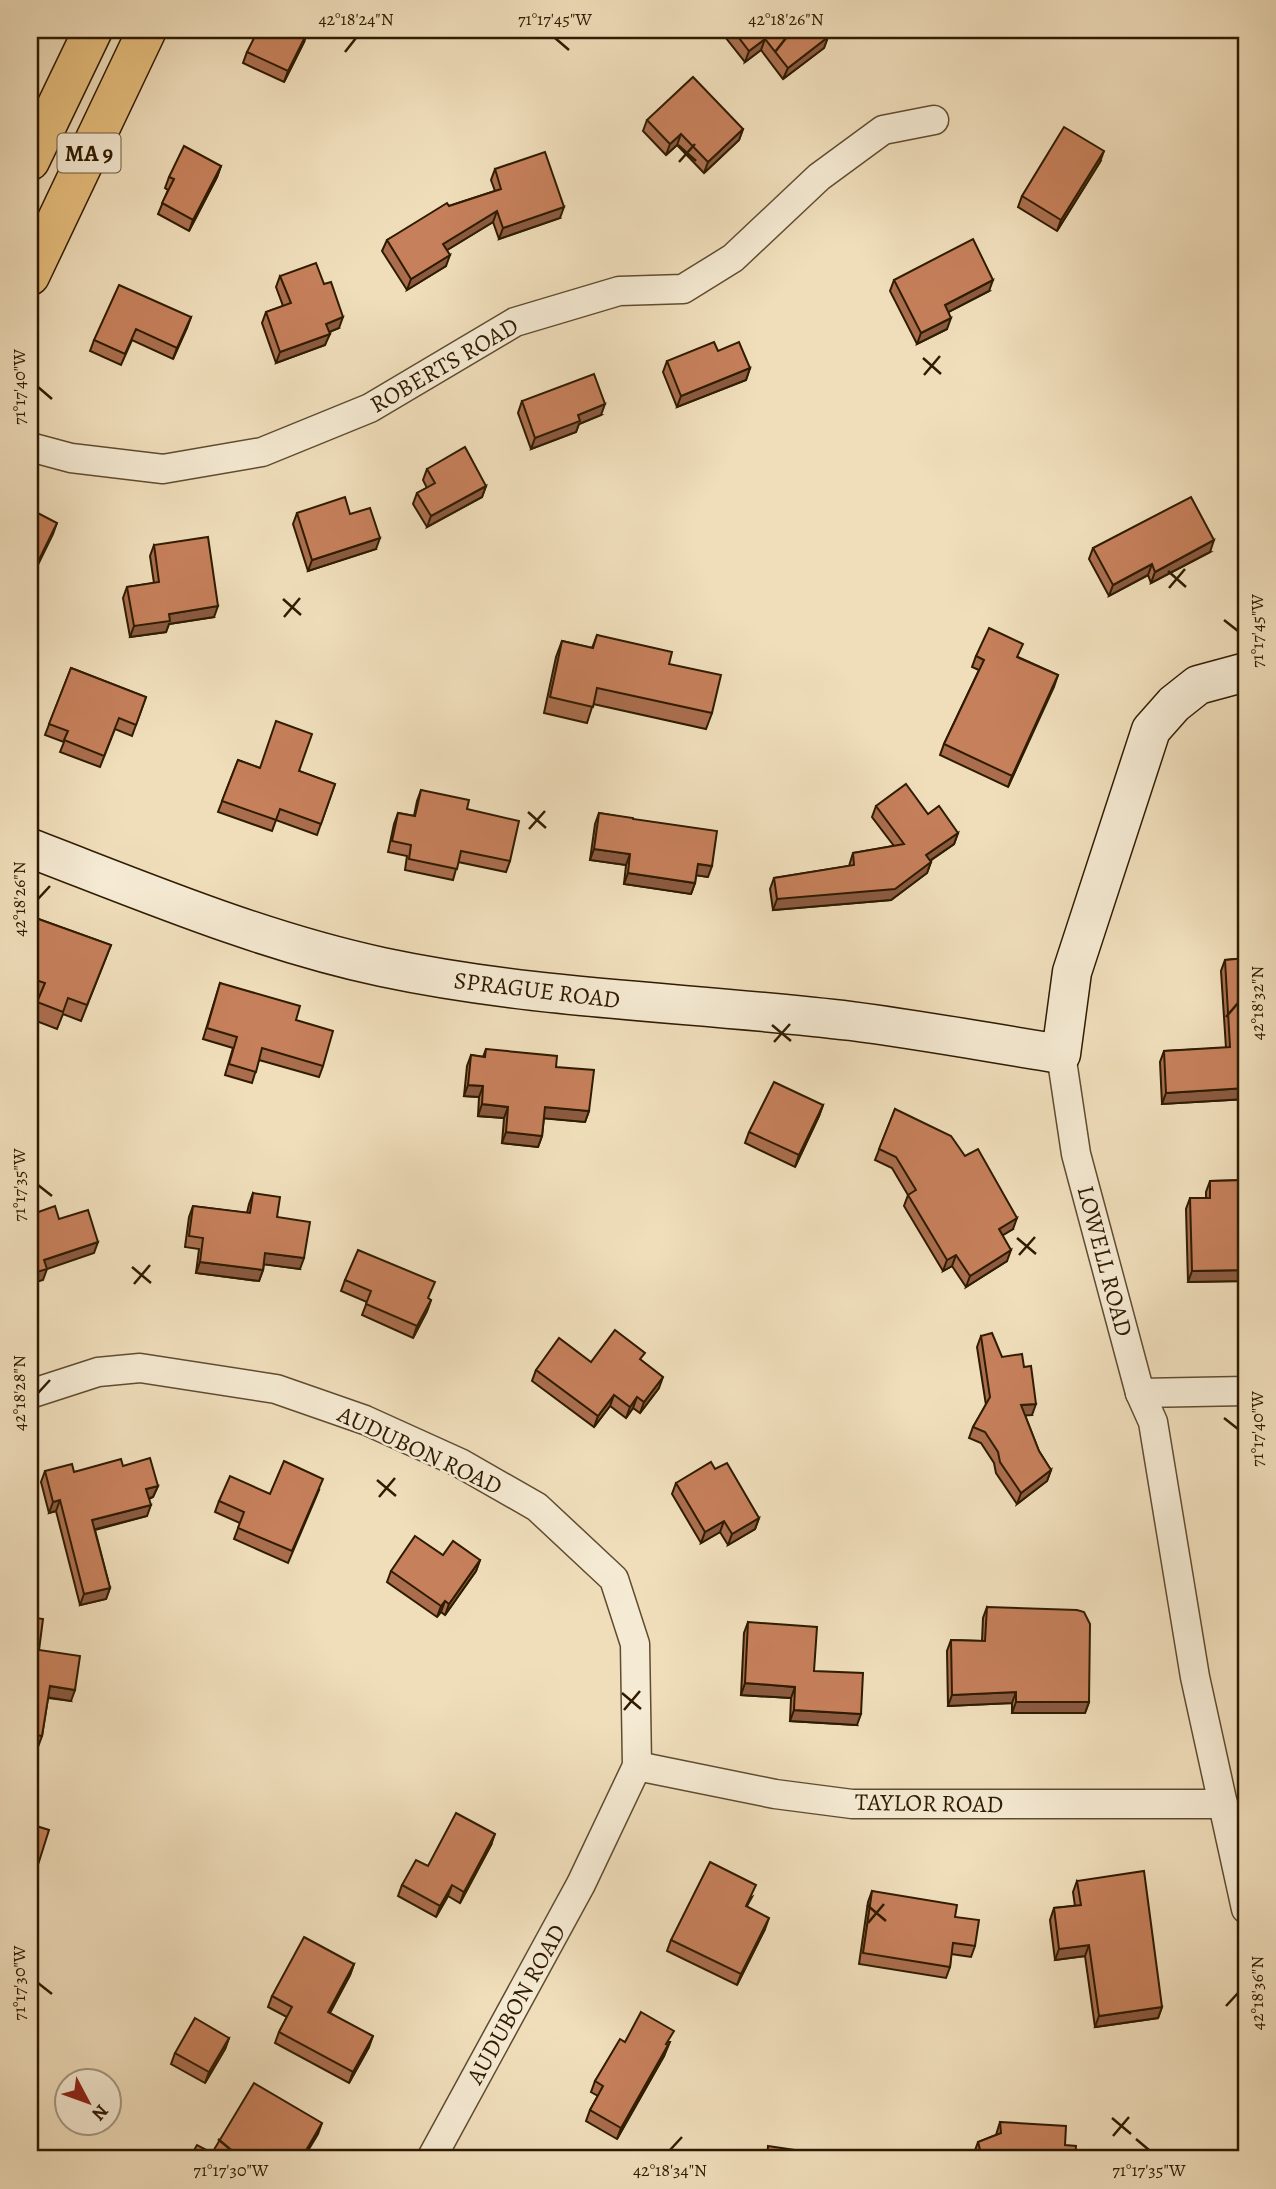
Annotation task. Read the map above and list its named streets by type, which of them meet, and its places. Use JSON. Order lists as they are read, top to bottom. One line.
{"streets":{"highway":["MA 9"],"street":["ROBERTS ROAD","SPRAGUE ROAD","LOWELL ROAD","AUDUBON ROAD","TAYLOR ROAD"]},"crossings":[["SPRAGUE ROAD","LOWELL ROAD"],["LOWELL ROAD","TAYLOR ROAD"],["AUDUBON ROAD","TAYLOR ROAD"]],"north":"bottom right","coordinates":["42°18'24\"N","71°17'45\"W","42°18'26\"N","71°17'40\"W","42°18'32\"N","71°17'35\"W","42°18'28\"N","71°17'30\"W","42°18'36\"N","42°18'34\"N"]}
